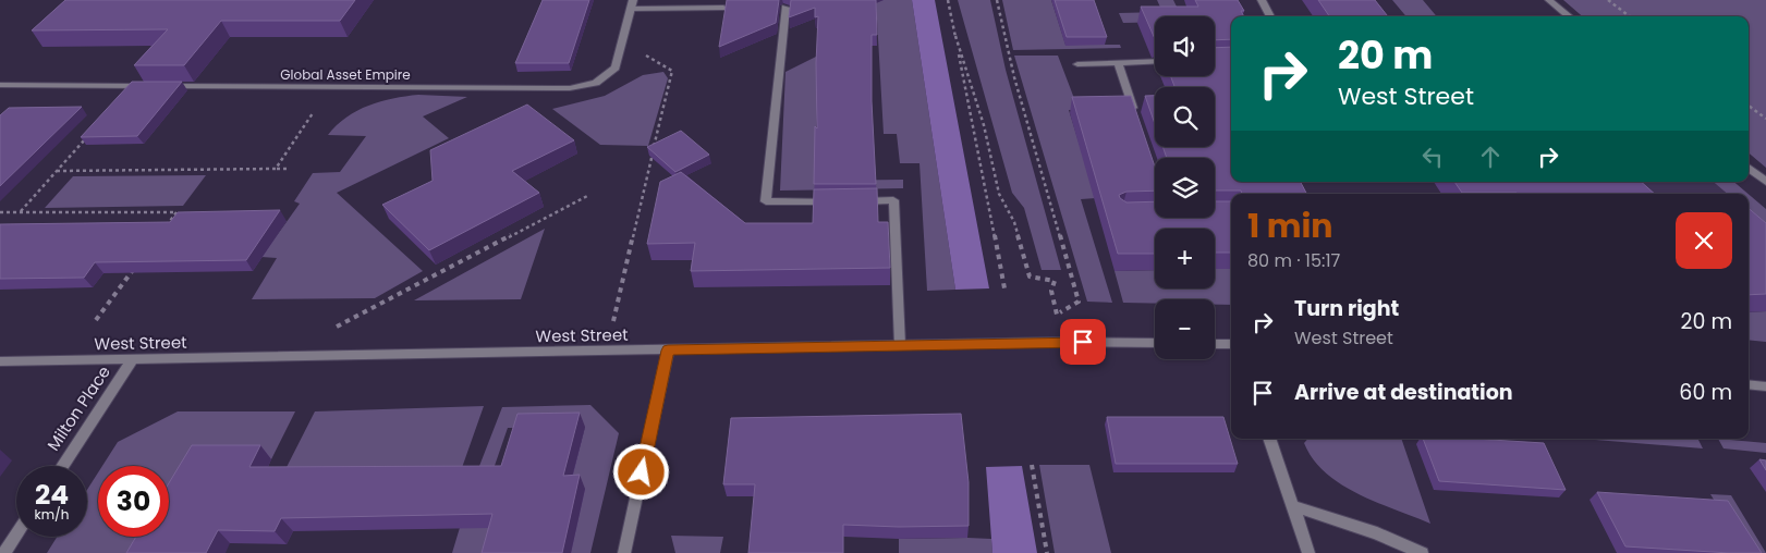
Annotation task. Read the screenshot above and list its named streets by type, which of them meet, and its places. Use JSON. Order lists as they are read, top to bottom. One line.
{"streets":{"street":["Global Asset Empire","West Street","Milton Place"]},"crossings":[["West Street","Milton Place"]],"page":{"map_buttons":["+","−"],"turn":["20 m","West Street"],"heading":["1 min","80 m · 15:17"],"list":[{"name":"Turn right","note":"West Street","value":"20 m"},{"name":"Arrive at destination","value":"60 m"}],"speed":"24 km/h","limit":"30"}}
